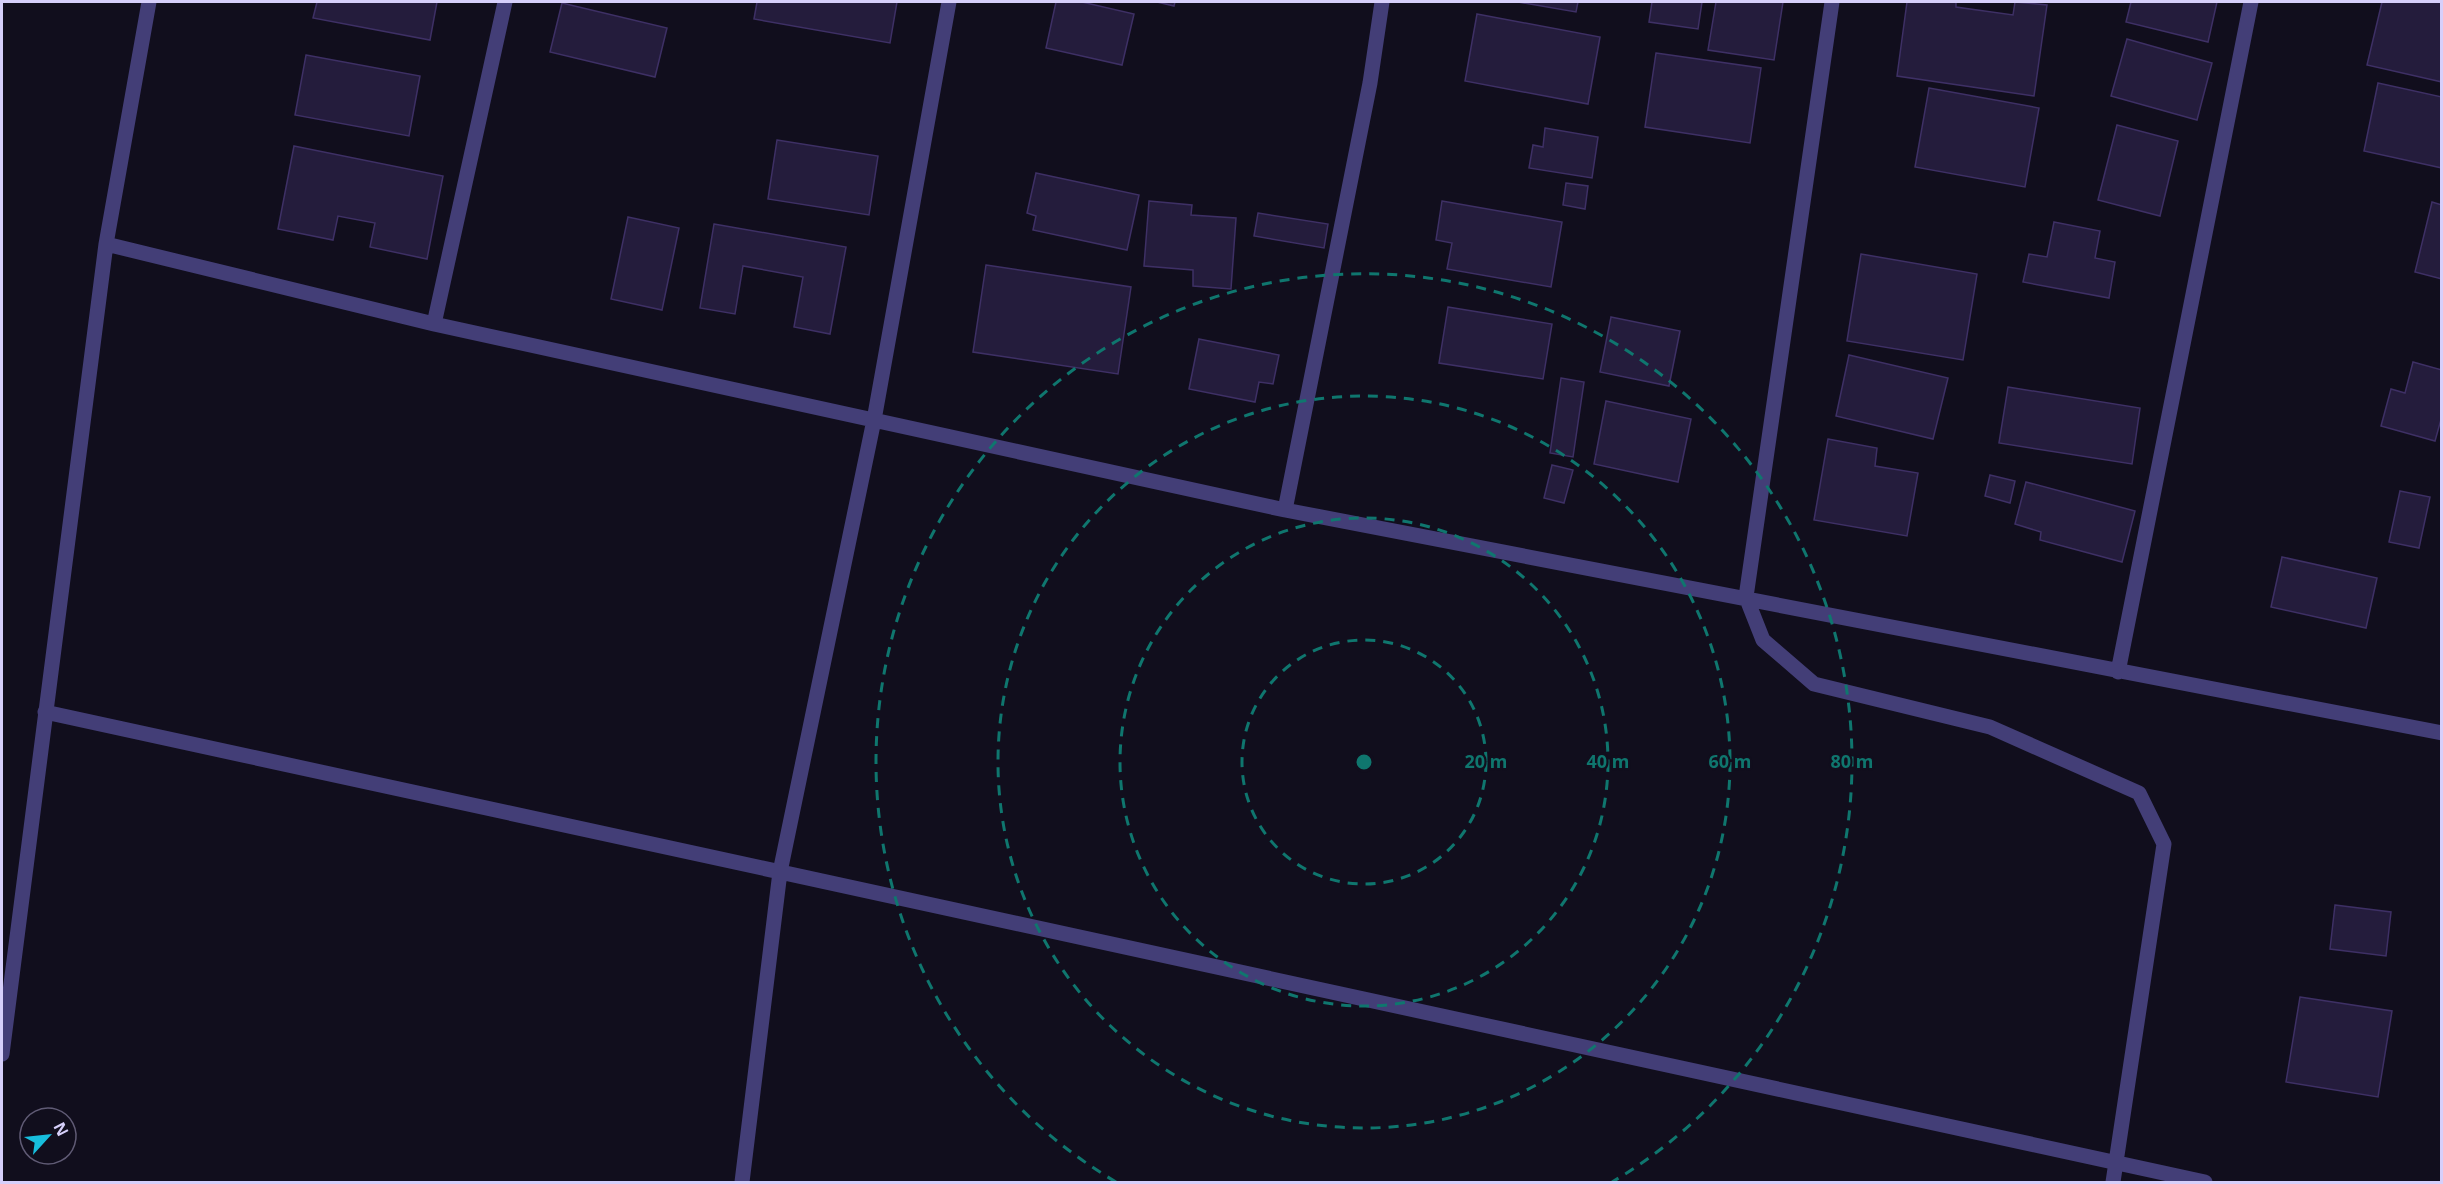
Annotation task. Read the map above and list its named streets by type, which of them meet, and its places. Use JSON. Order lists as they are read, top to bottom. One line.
{"north":"top right","rings":["20 m","40 m","60 m","80 m"]}
